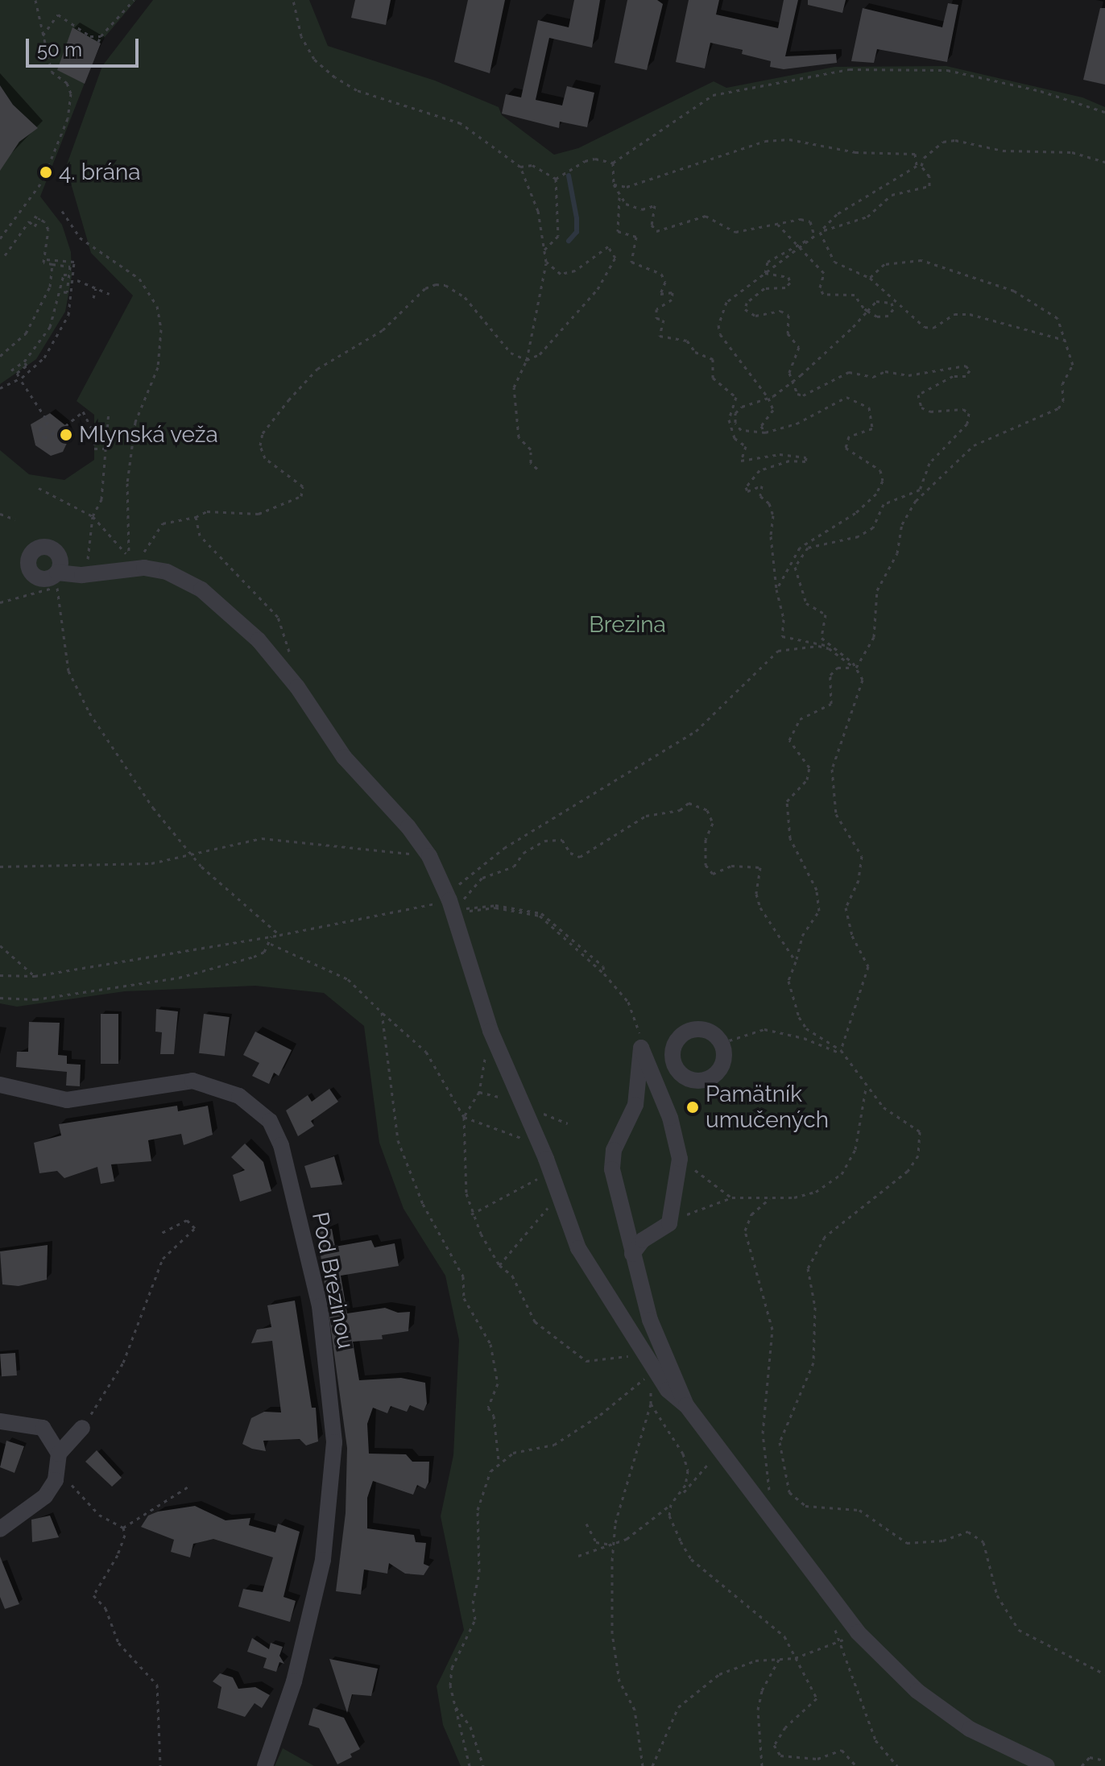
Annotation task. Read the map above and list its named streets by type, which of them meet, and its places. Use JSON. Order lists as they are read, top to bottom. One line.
{"streets":{"street":["Pod Brezinou"]},"parks":["Brezina"],"places":["4. brána","Mlynská veža","Pamätník umučených"],"scale_bar":"50 m"}
